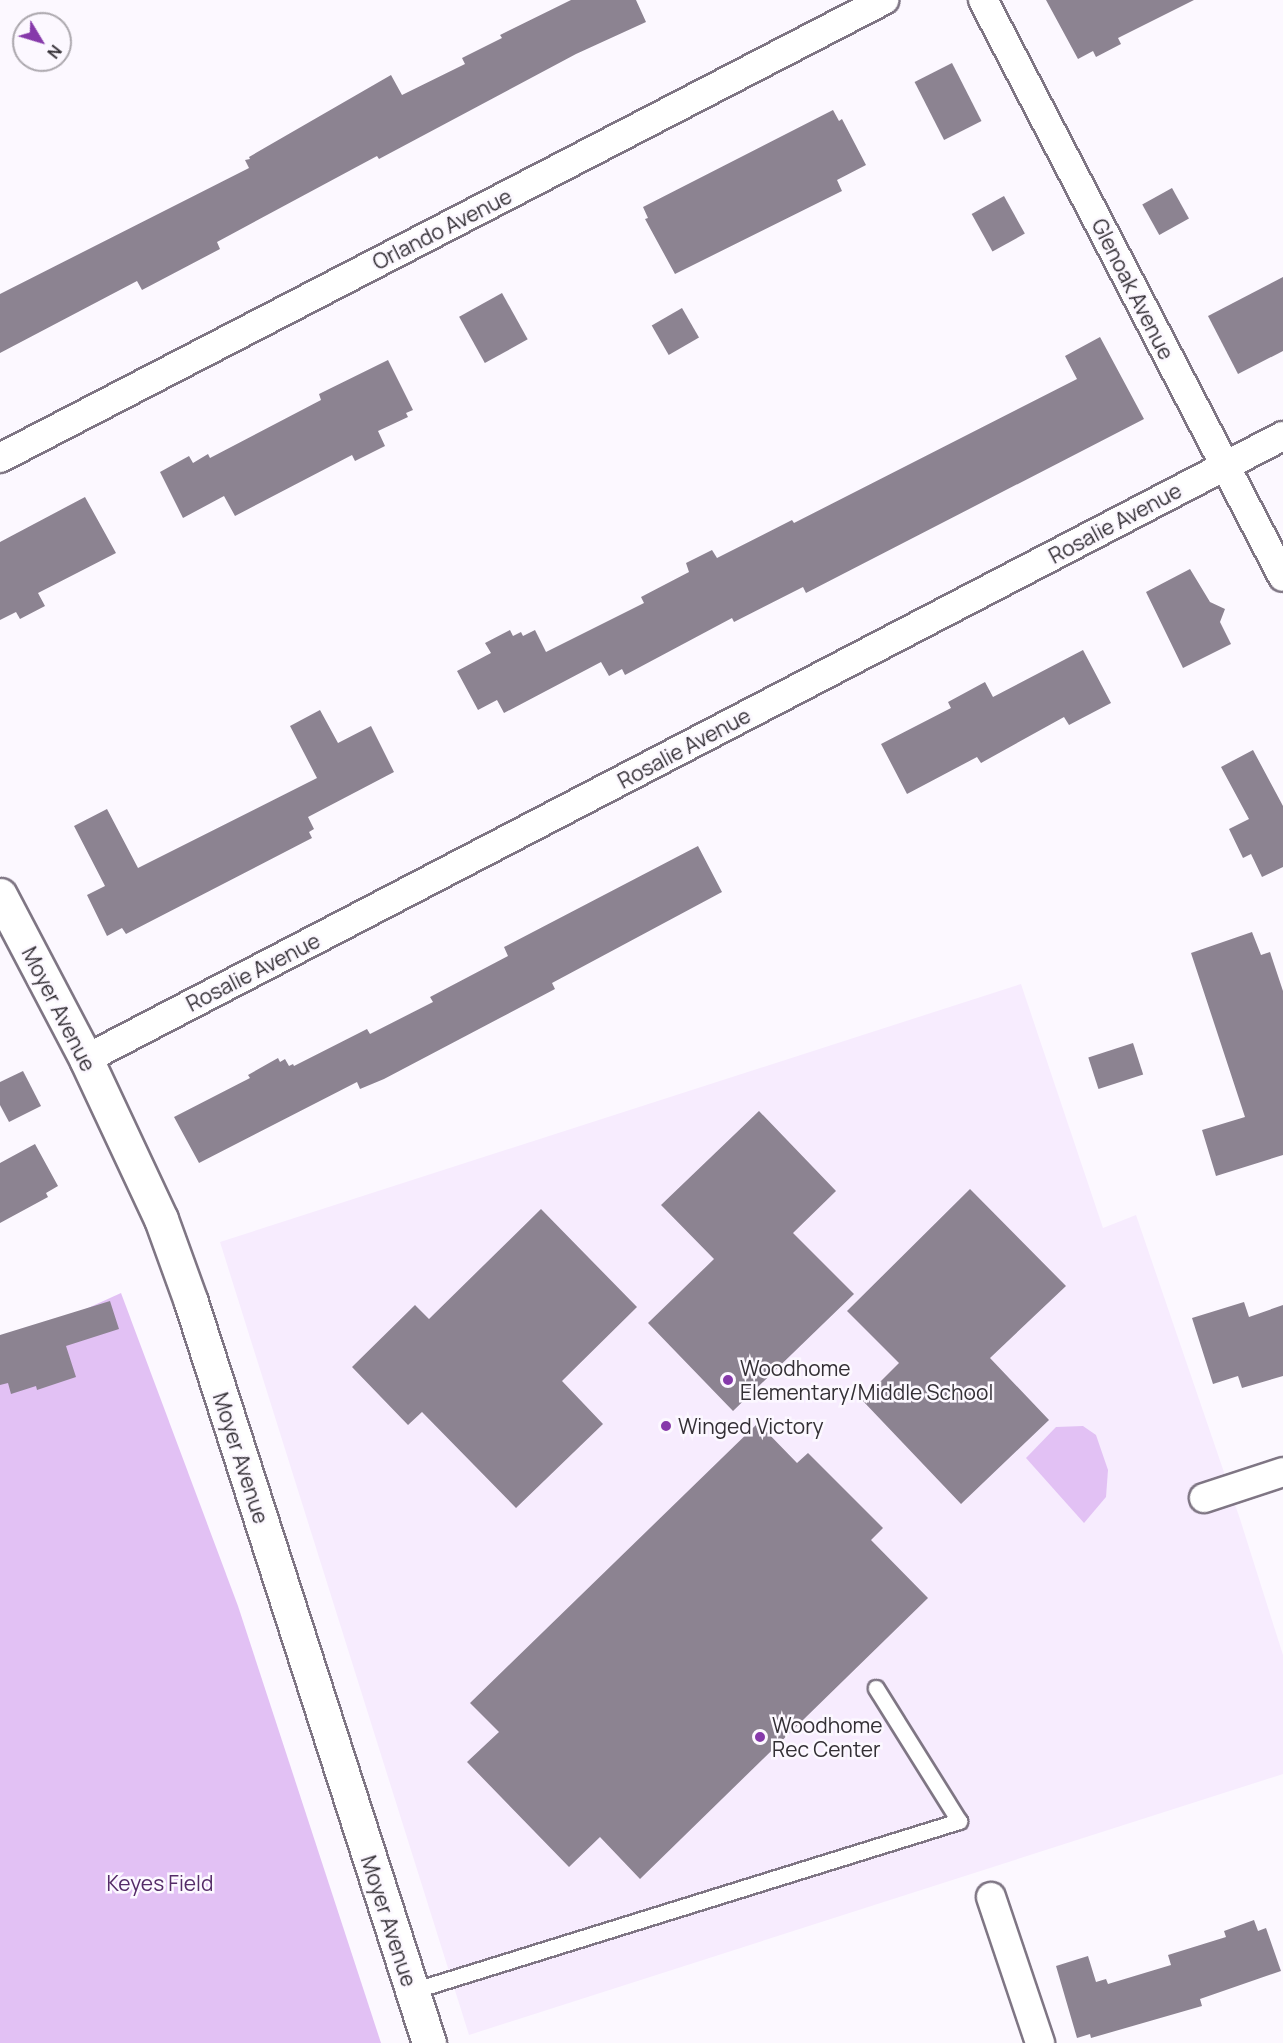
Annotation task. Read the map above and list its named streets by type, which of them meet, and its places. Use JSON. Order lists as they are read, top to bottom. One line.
{"streets":{"street":["Orlando Avenue","Glenoak Avenue","Rosalie Avenue","Moyer Avenue"]},"crossings":[["Glenoak Avenue","Rosalie Avenue"],["Rosalie Avenue","Moyer Avenue"]],"parks":["Keyes Field"],"places":["Woodhome Elementary/Middle School","Winged Victory","Woodhome Rec Center"],"north":"bottom right"}
